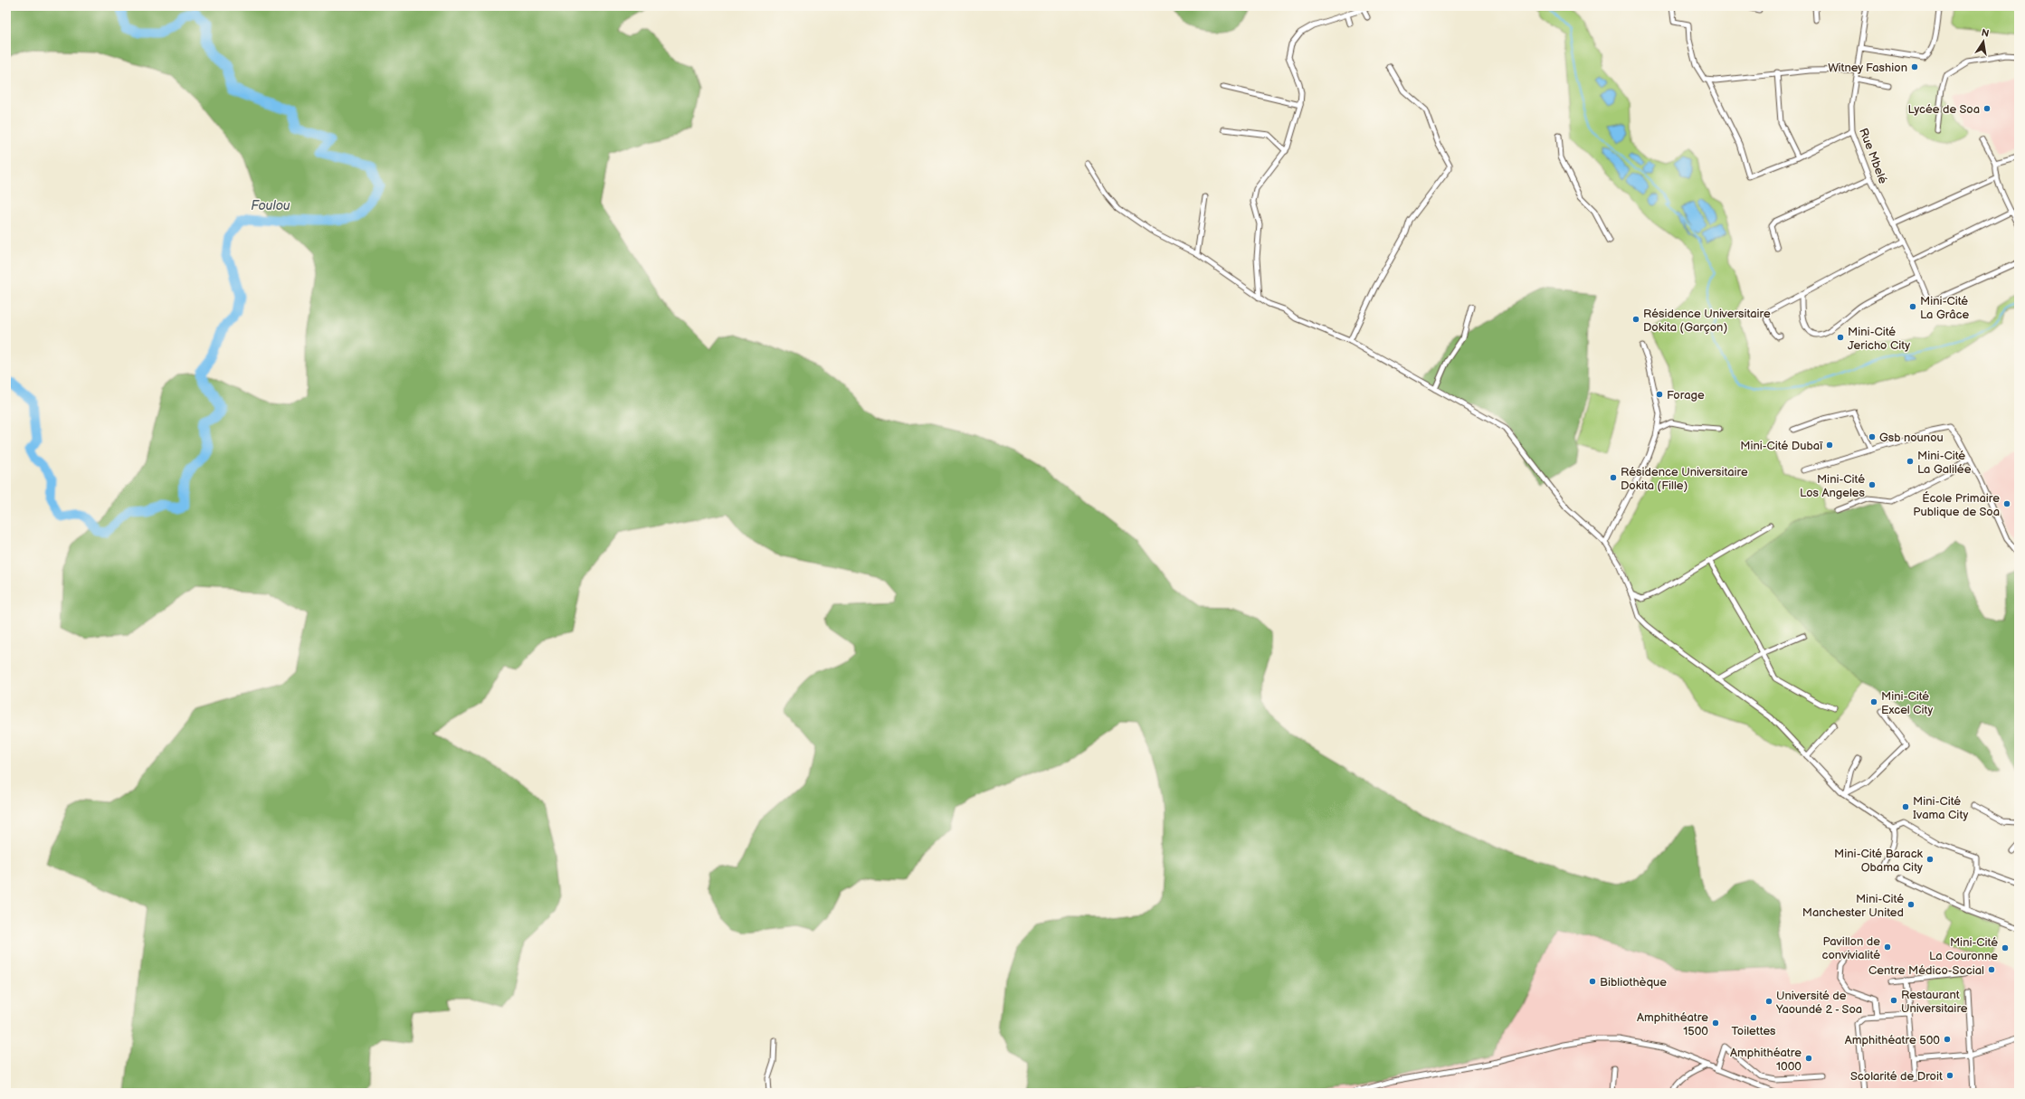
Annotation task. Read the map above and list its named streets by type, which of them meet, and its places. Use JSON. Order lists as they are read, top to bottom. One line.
{"streets":{"street":["Rue Mbelé"]},"water":["Foulou"],"places":["Witney Fashion","Lycée de Soa","Mini-Cité La Grâce","Résidence Universitaire Dokita (Garçon)","Mini-Cité Jericho City","Forage","Gsb nounou","Mini-Cité Dubaï","Mini-Cité La Galilée","Résidence Universitaire Dokita (Fille)","Mini-Cité Los Angeles","École Primaire Publique de Soa","Mini-Cité Excel City","Mini-Cité Ivama City","Mini-Cité Barack Obama City","Mini-Cité Manchester United","Pavillon de convivialité","Mini-Cité La Couronne","Centre Médico-Social","Bibliothèque","Restaurant Universitaire","Université de Yaoundé 2 - Soa","Toilettes","Amphithéatre 1500","Amphithéatre 500","Amphithéatre 1000","Scolarité de Droit"],"north":"top"}
